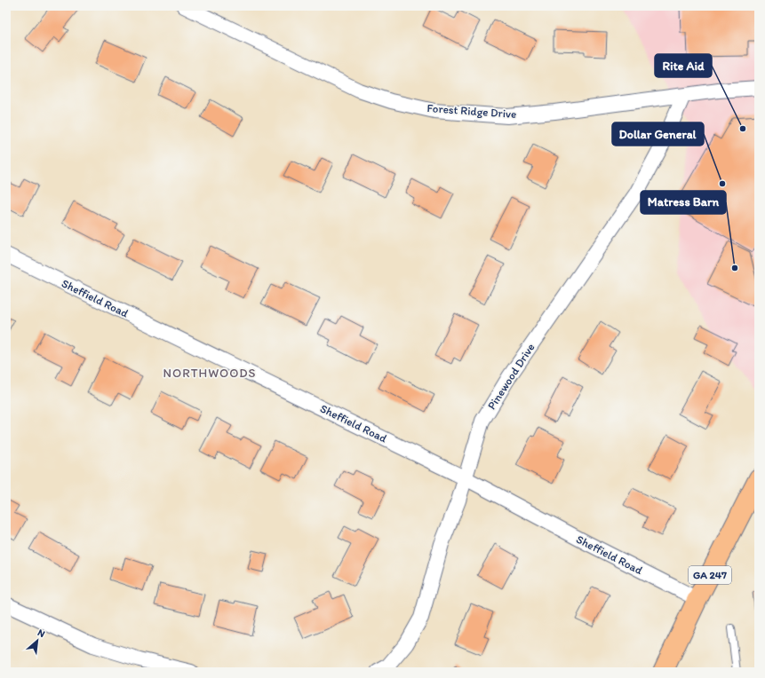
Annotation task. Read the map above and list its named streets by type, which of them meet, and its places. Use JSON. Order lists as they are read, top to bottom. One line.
{"streets":{"main road":["GA 247"],"street":["Forest Ridge Drive","Sheffield Road","Pinewood Drive"]},"crossings":[["Forest Ridge Drive","Pinewood Drive"],["Sheffield Road","Pinewood Drive"],["Sheffield Road","GA 247"]],"districts":["NORTHWOODS"],"places":["Rite Aid","Dollar General","Matress Barn"],"north":"top right"}
